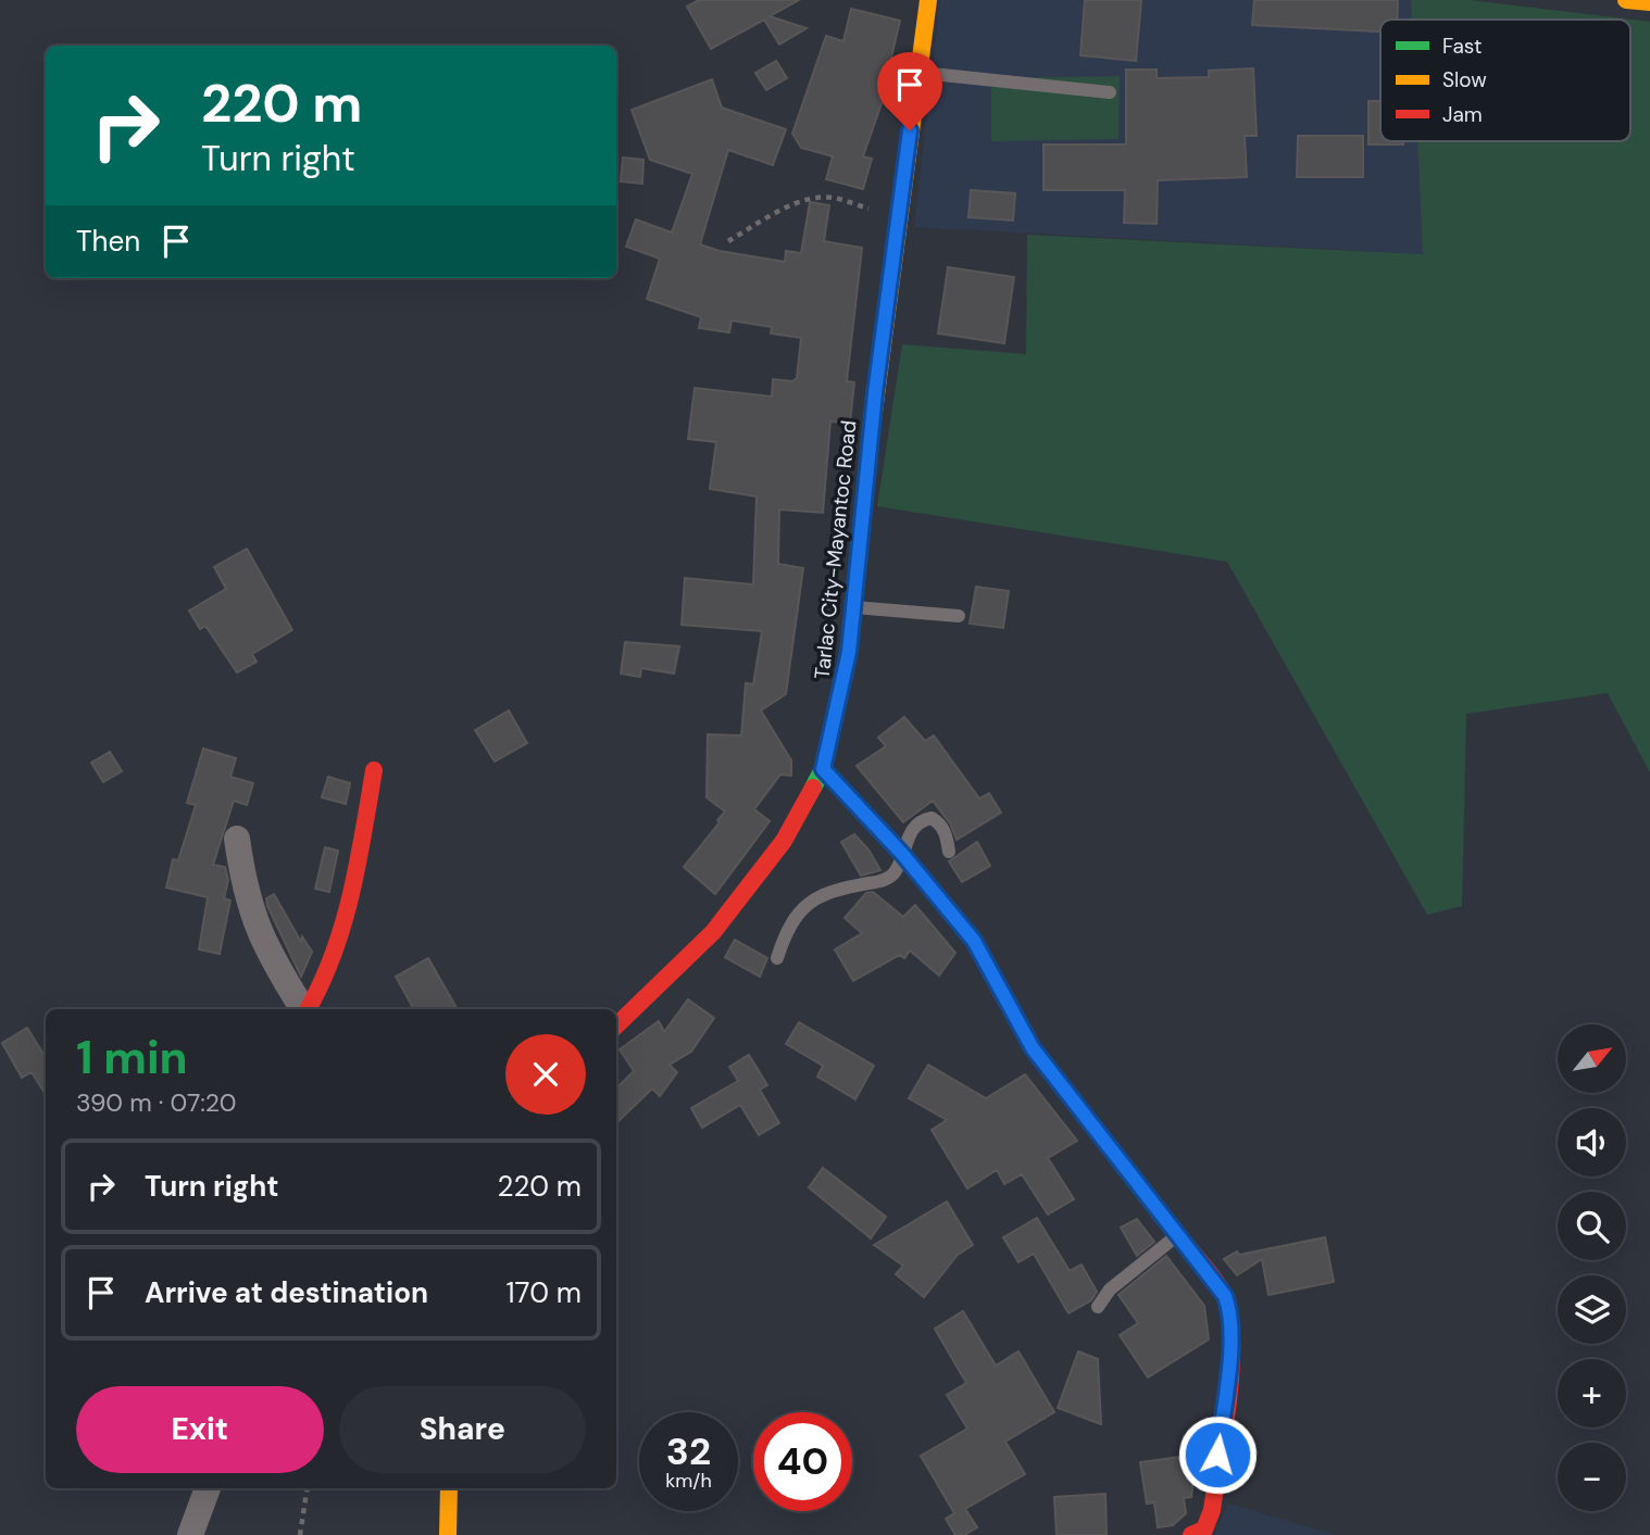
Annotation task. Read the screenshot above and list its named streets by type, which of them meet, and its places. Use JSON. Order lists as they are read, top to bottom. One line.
{"streets":{"street":["Tarlac City-Mayantoc Road"]},"legend":["Fast","Slow","Jam"],"north":"top right","page":{"turn":["220 m","Turn right"],"then":"Then","heading":["1 min","390 m · 07:20"],"map_buttons":["+","−"],"list":[{"name":"Turn right","value":"220 m"},{"name":"Arrive at destination","value":"170 m"}],"buttons":["Exit","Share"],"speed":"32 km/h","limit":"40"}}
